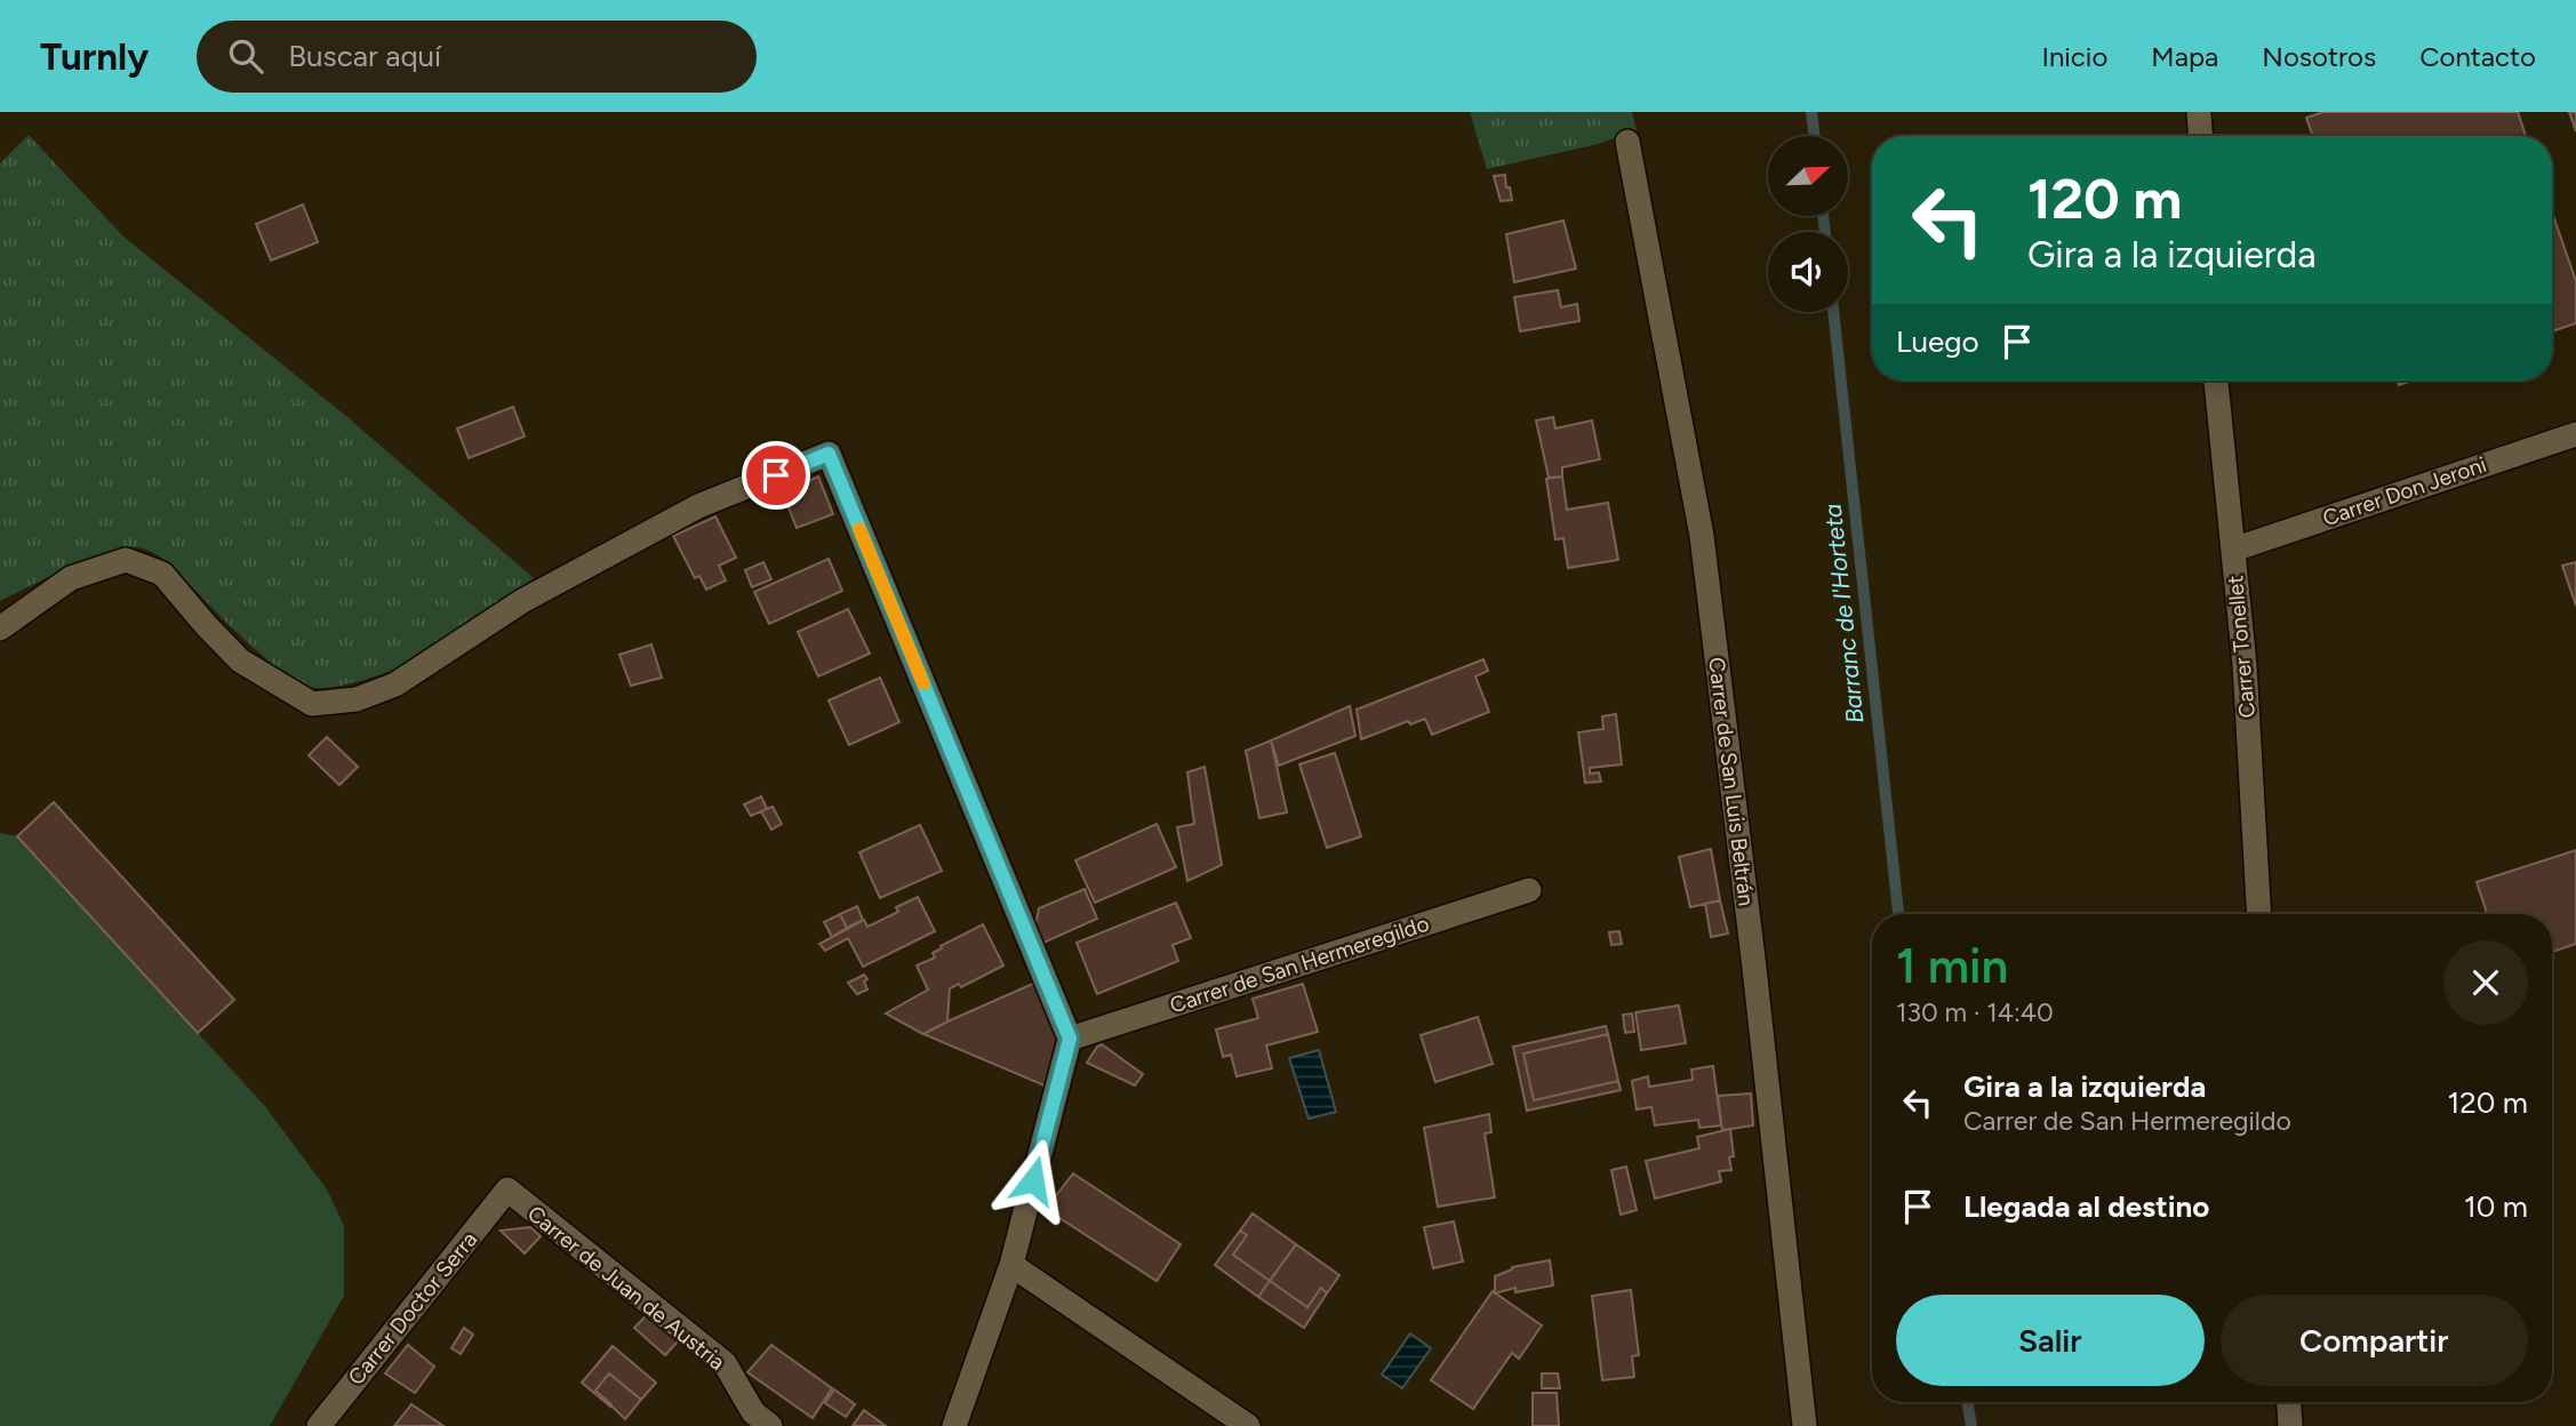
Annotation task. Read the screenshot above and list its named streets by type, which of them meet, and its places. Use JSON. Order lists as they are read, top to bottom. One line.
{"streets":{"street":["Carrer Don Jeroni","Carrer Tonellet","Carrer de San Luis Beltrán","Carrer de San Hermeregildo","Carrer de Juan de Austria","Carrer Doctor Serra"]},"crossings":[["Carrer Don Jeroni","Carrer Tonellet"],["Carrer de Juan de Austria","Carrer Doctor Serra"]],"water":["Barranc de l'Horteta"],"north":"top right","page":{"header":"Turnly","search":"Buscar aquí","nav":["Inicio","Mapa","Nosotros","Contacto"],"turn":["120 m","Gira a la izquierda"],"then":"Luego","heading":["1 min","130 m · 14:40"],"list":[{"name":"Gira a la izquierda","note":"Carrer de San Hermeregildo","value":"120 m"},{"name":"Llegada al destino","value":"10 m"}],"buttons":["Salir","Compartir"]}}
